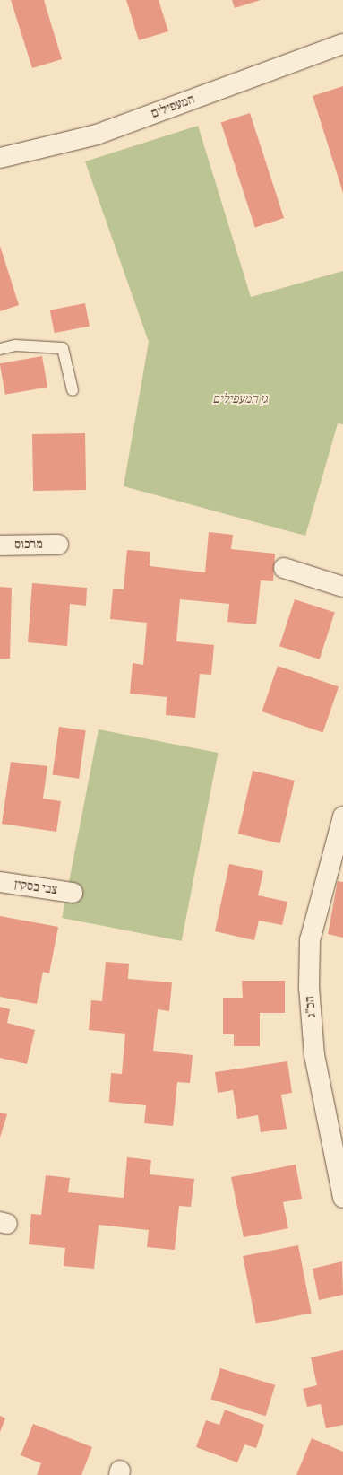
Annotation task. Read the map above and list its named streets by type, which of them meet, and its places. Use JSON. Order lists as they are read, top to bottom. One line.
{"streets":{"street":["המעפילים","מרכוס","צבי בסקין","הכ\"ג"]},"parks":["גן המעפילים"]}
